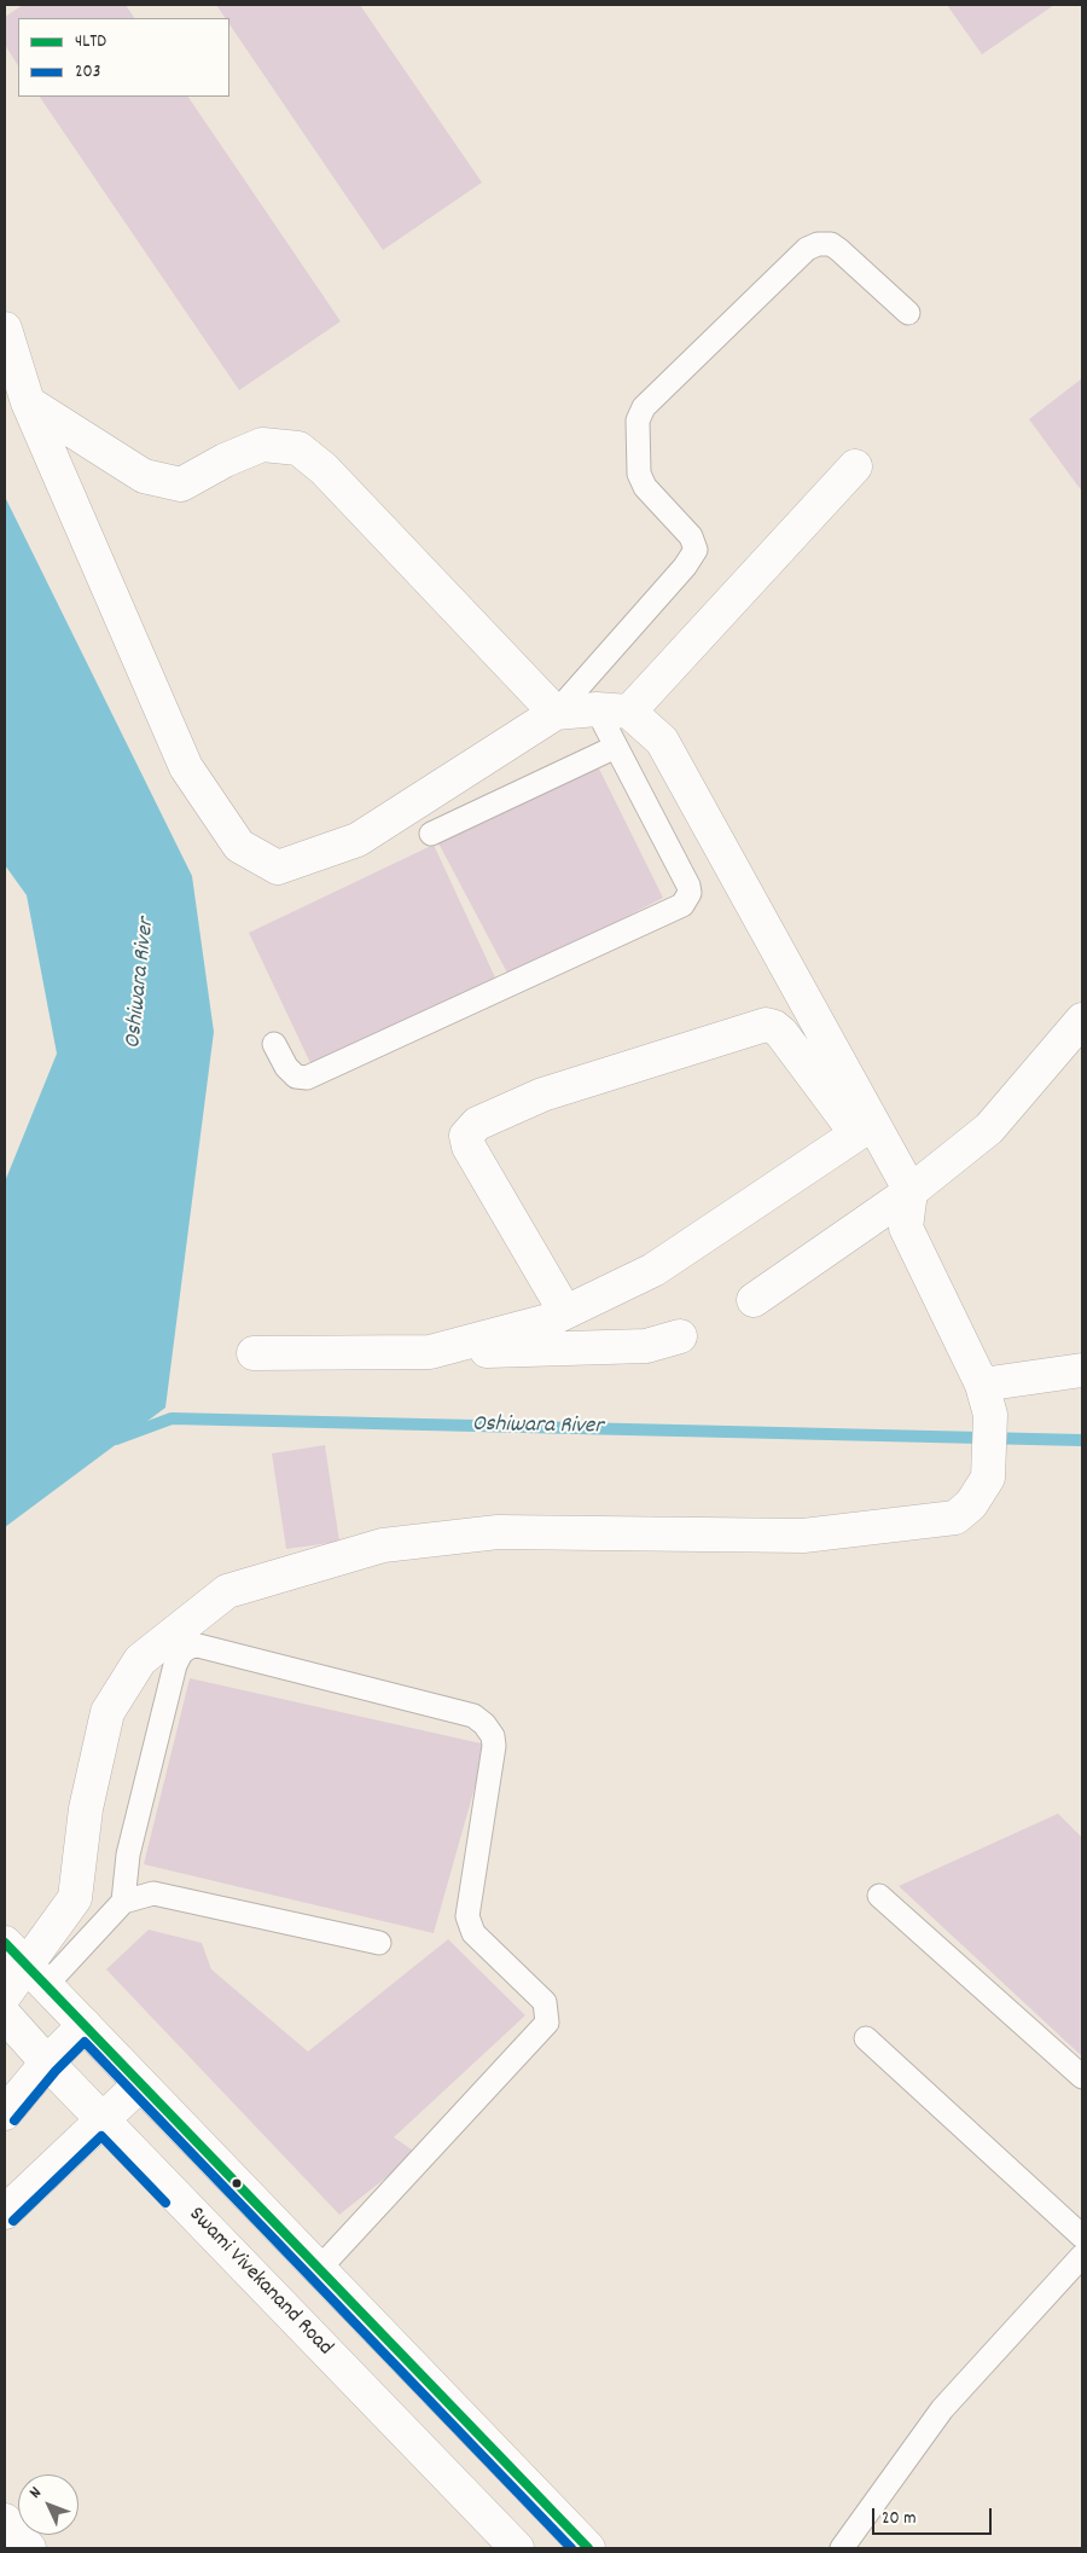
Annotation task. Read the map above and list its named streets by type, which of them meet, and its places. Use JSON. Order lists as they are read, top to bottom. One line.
{"streets":{"street":["Swami Vivekanand Road"]},"water":["Oshiwara River"],"lines":["transit line 4LTD","transit line 203"],"legend":["4LTD","203"],"scale_bar":"20 m","north":"top left"}
